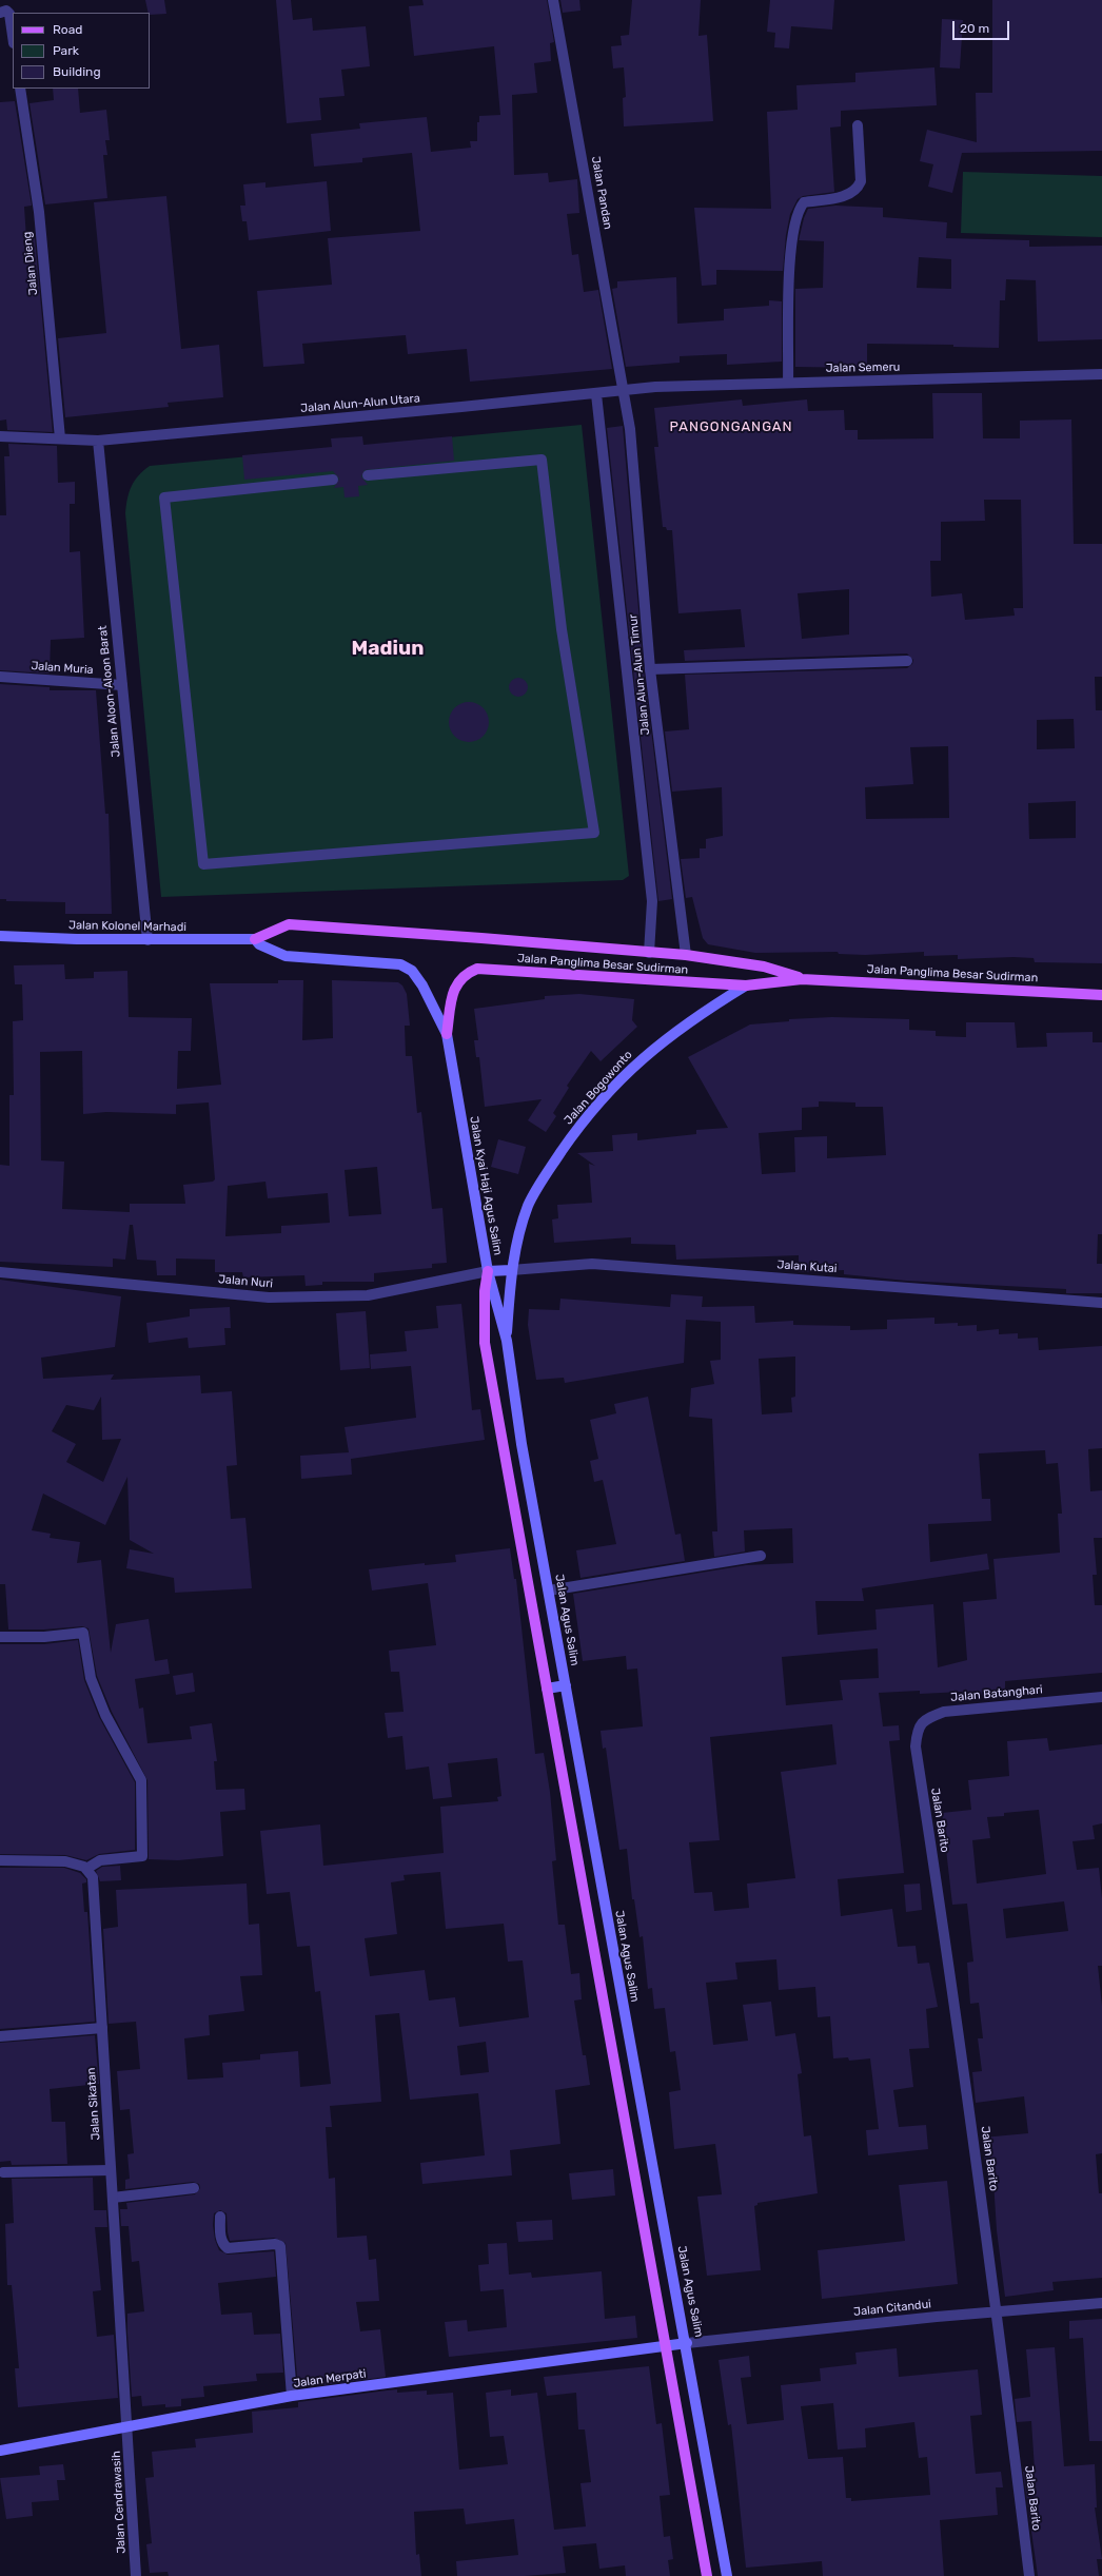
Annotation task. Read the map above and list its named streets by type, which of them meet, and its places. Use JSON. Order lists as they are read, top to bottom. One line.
{"streets":{"main road":["Jalan Kolonel Marhadi","Jalan Panglima Besar Sudirman","Jalan Bogowonto","Jalan Kyai Haji Agus Salim","Jalan Agus Salim","Jalan Merpati"],"street":["Jalan Pandan","Jalan Dieng","Jalan Semeru","Jalan Alun-Alun Utara","Jalan Muria","Jalan Alun-Alun Timur","Jalan Aloon-Aloon Barat","Jalan Kutai","Jalan Nuri","Jalan Batanghari","Jalan Barito","Jalan Sikatan","Jalan Citandui","Jalan Cendrawasih"]},"crossings":[["Jalan Pandan","Jalan Semeru"],["Jalan Pandan","Jalan Alun-Alun Utara"],["Jalan Pandan","Jalan Alun-Alun Timur"],["Jalan Dieng","Jalan Alun-Alun Utara"],["Jalan Semeru","Jalan Alun-Alun Utara"],["Jalan Semeru","Jalan Alun-Alun Timur"],["Jalan Alun-Alun Utara","Jalan Alun-Alun Timur"],["Jalan Alun-Alun Utara","Jalan Aloon-Aloon Barat"],["Jalan Muria","Jalan Aloon-Aloon Barat"],["Jalan Alun-Alun Timur","Jalan Panglima Besar Sudirman"],["Jalan Aloon-Aloon Barat","Jalan Kolonel Marhadi"],["Jalan Kolonel Marhadi","Jalan Panglima Besar Sudirman"],["Jalan Panglima Besar Sudirman","Jalan Bogowonto"],["Jalan Panglima Besar Sudirman","Jalan Kyai Haji Agus Salim"],["Jalan Bogowonto","Jalan Kyai Haji Agus Salim"],["Jalan Bogowonto","Jalan Kutai"],["Jalan Bogowonto","Jalan Agus Salim"],["Jalan Kyai Haji Agus Salim","Jalan Nuri"],["Jalan Kyai Haji Agus Salim","Jalan Agus Salim"],["Jalan Agus Salim","Jalan Citandui"],["Jalan Batanghari","Jalan Barito"],["Jalan Barito","Jalan Citandui"],["Jalan Sikatan","Jalan Merpati"],["Jalan Sikatan","Jalan Cendrawasih"],["Jalan Merpati","Jalan Cendrawasih"]],"districts":["PANGONGANGAN","Madiun"],"legend":["Road","Park","Building"],"scale_bar":"20 m"}
